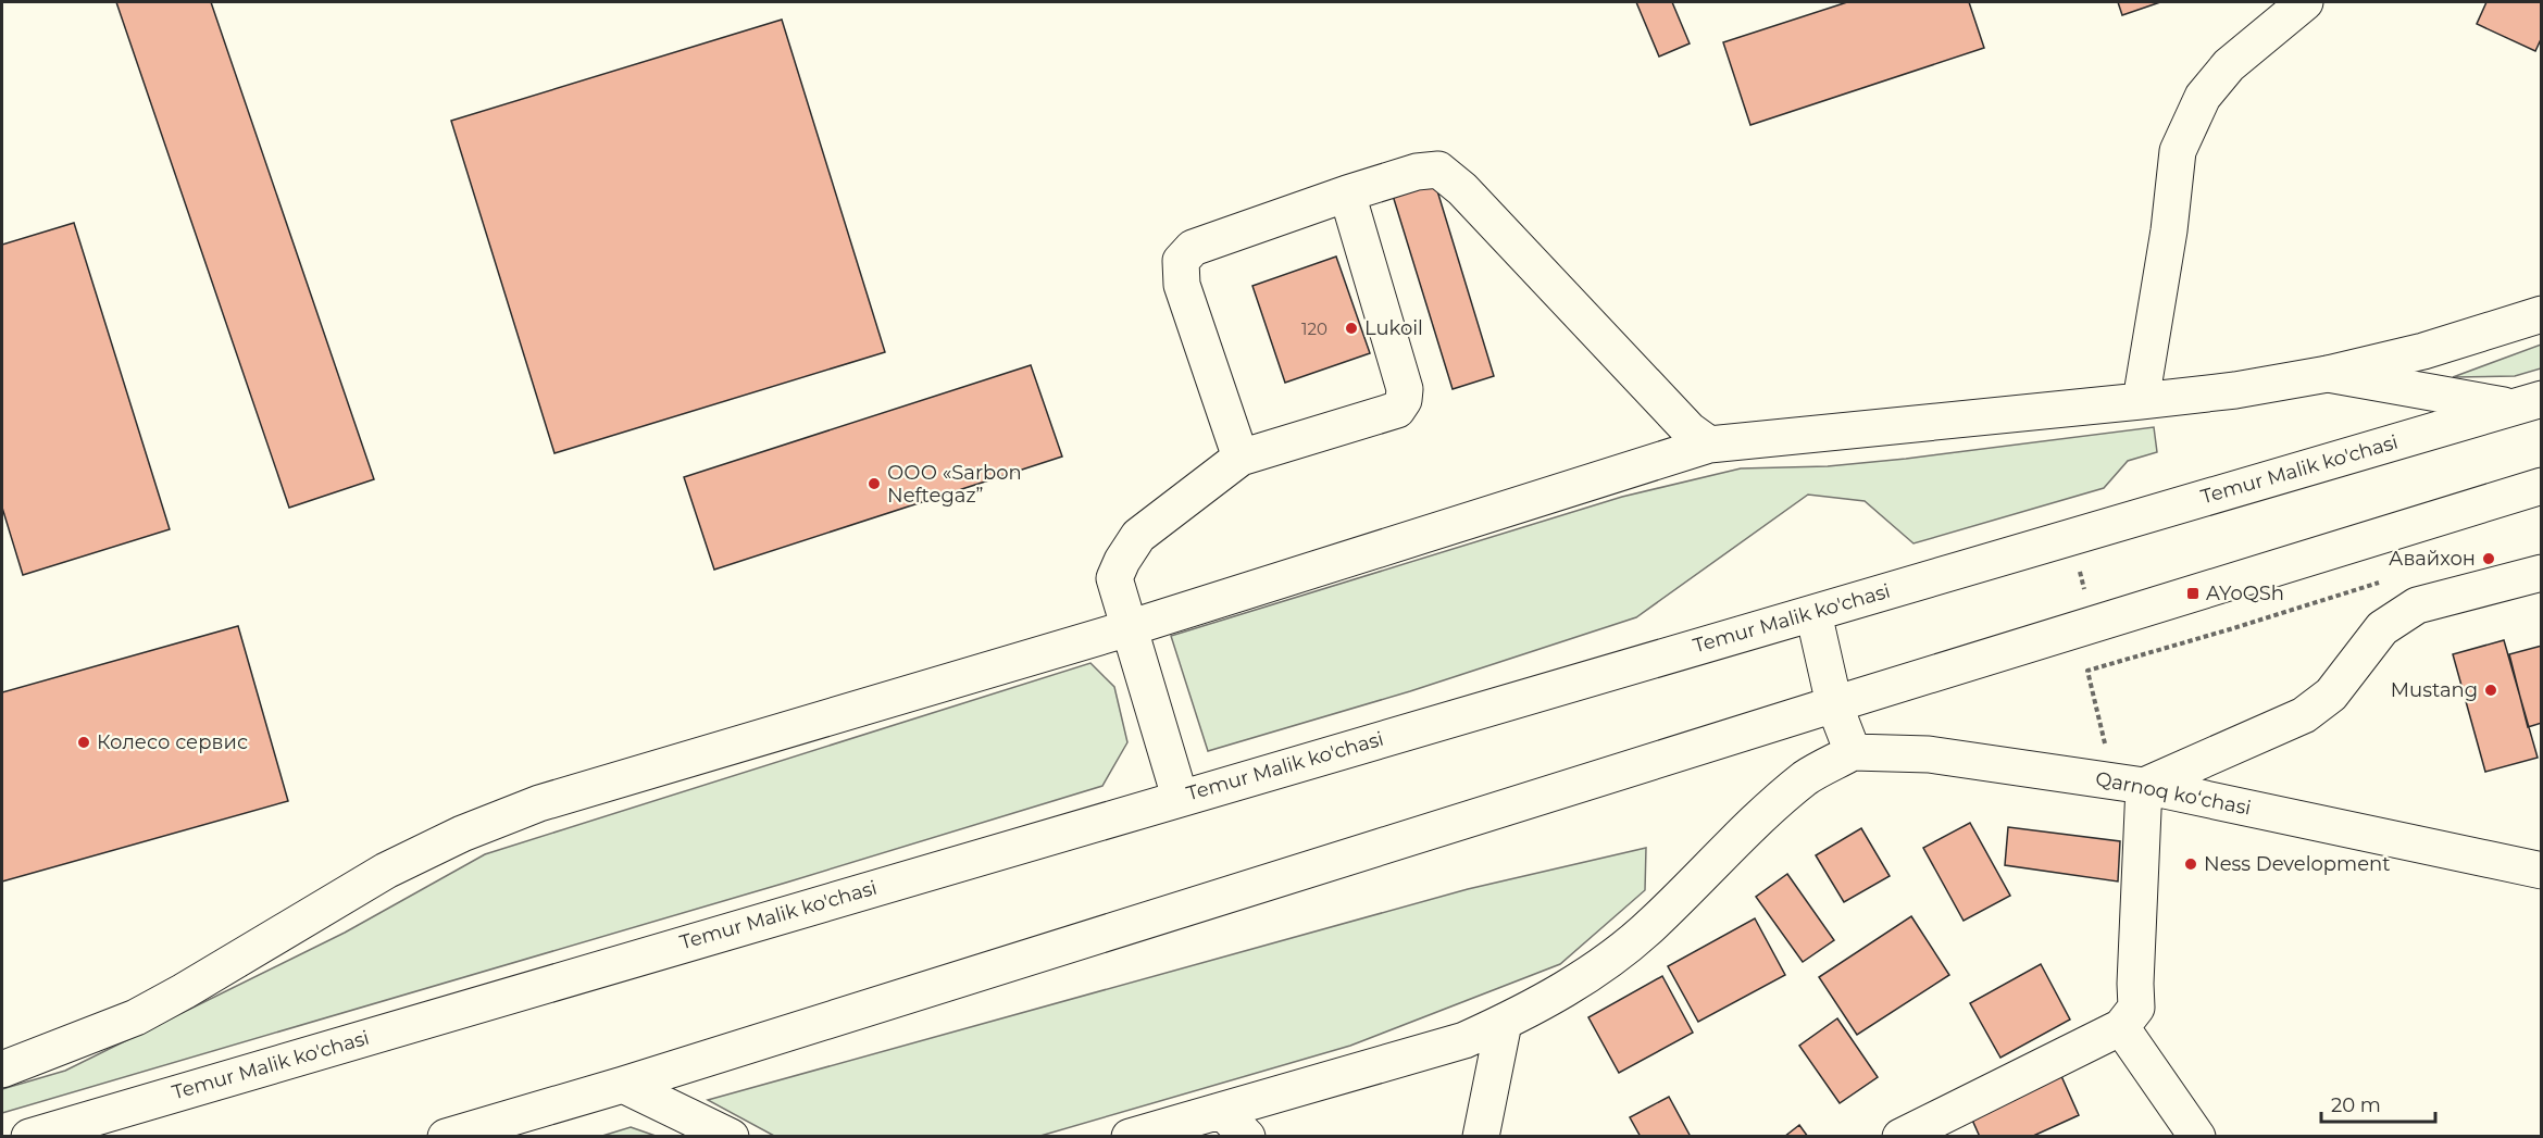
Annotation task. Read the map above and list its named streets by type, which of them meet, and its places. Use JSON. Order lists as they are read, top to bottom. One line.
{"streets":{"main road":["Temur Malik ko'chasi","Qarnoq koʻchasi"]},"places":{"other":["Lukoil","ООО «Sarbon Neftegaz”","Авайхон","Mustang","Колесо сервис","Ness Development"],"transit":["AYoQSh"]},"house_numbers":["120"],"scale_bar":"20 m"}
